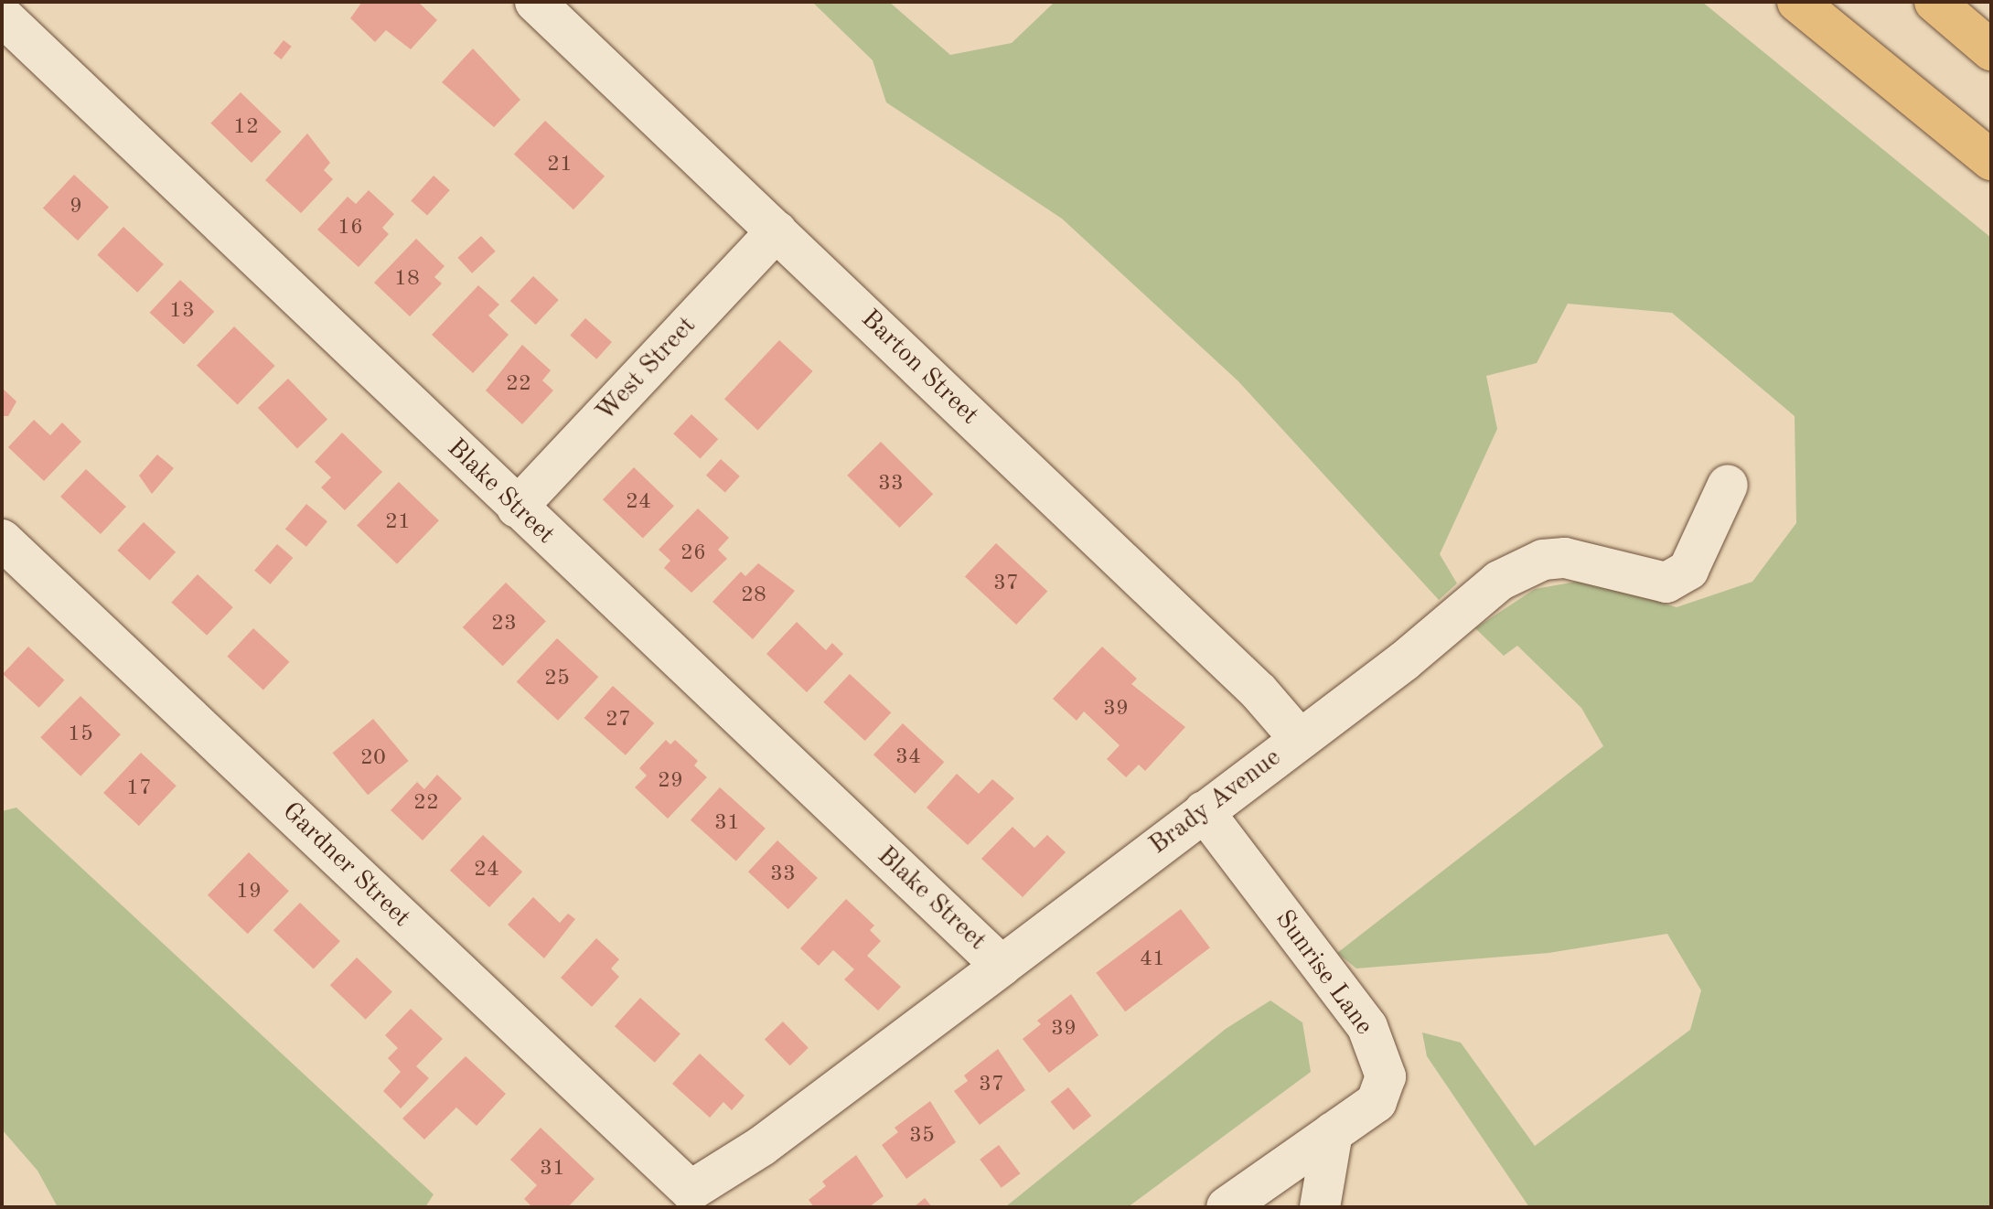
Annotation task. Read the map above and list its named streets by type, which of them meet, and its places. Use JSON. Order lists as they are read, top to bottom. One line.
{"streets":{"street":["Barton Street","West Street","Blake Street","Brady Avenue","Gardner Street","Sunrise Lane"]},"crossings":[["Barton Street","West Street"],["Barton Street","Brady Avenue"],["West Street","Blake Street"],["Blake Street","Brady Avenue"],["Brady Avenue","Gardner Street"],["Brady Avenue","Sunrise Lane"]],"house_numbers":["12","21","9","16","18","13","22","33","24","21","26","37","28","23","25","39","27","15","34","20","29","17","22","31","24","33","19","41","39","37","35","31"]}
